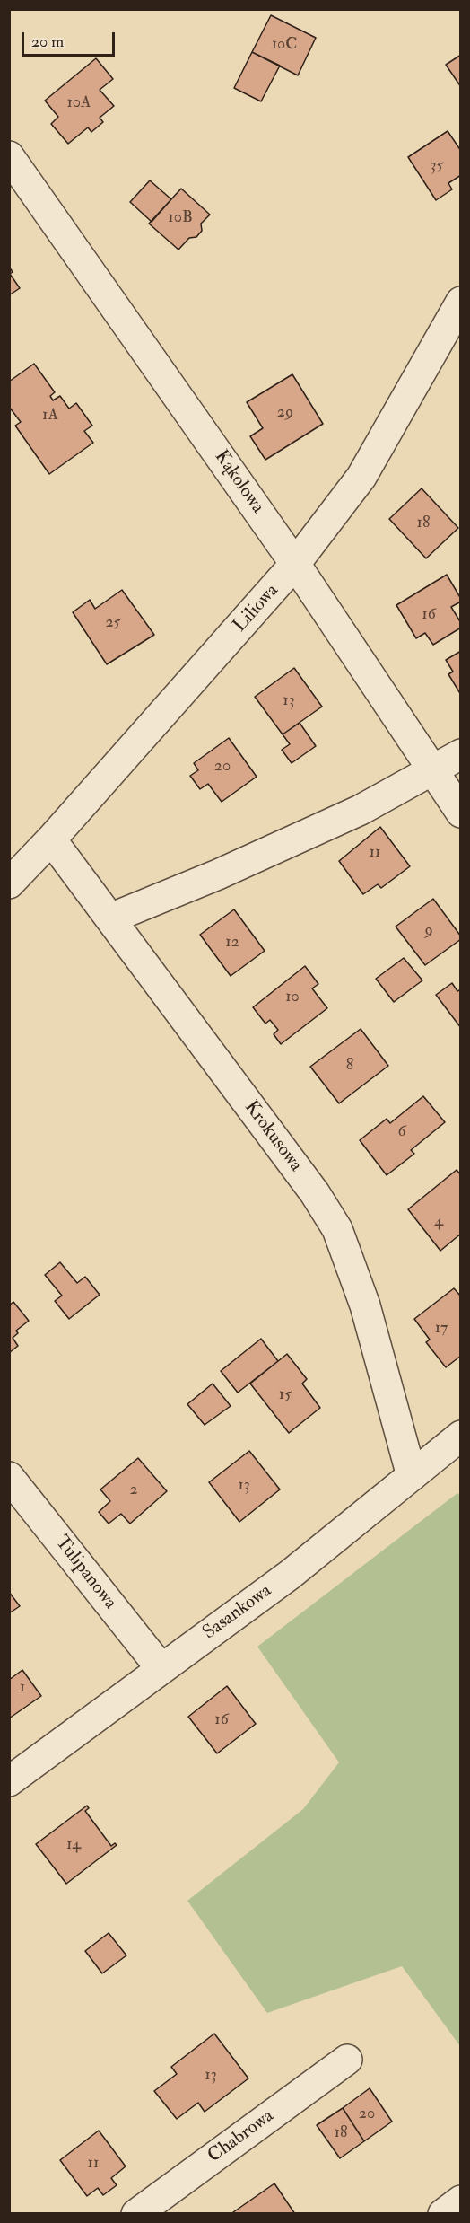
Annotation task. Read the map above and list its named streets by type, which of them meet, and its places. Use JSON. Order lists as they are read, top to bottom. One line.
{"streets":{"street":["Kąkolowa","Liliowa","Krokusowa","Tulipanowa","Sasankowa","Chabrowa"]},"crossings":[["Kąkolowa","Liliowa"],["Liliowa","Krokusowa"],["Krokusowa","Sasankowa"],["Tulipanowa","Sasankowa"]],"house_numbers":["10C","10A","35","10B","29","1A","18","16","25","13","20","11","9","12","10","8","6","4","17","15","13","2","1","16","14","13","20","18","11"],"scale_bar":"20 m"}
